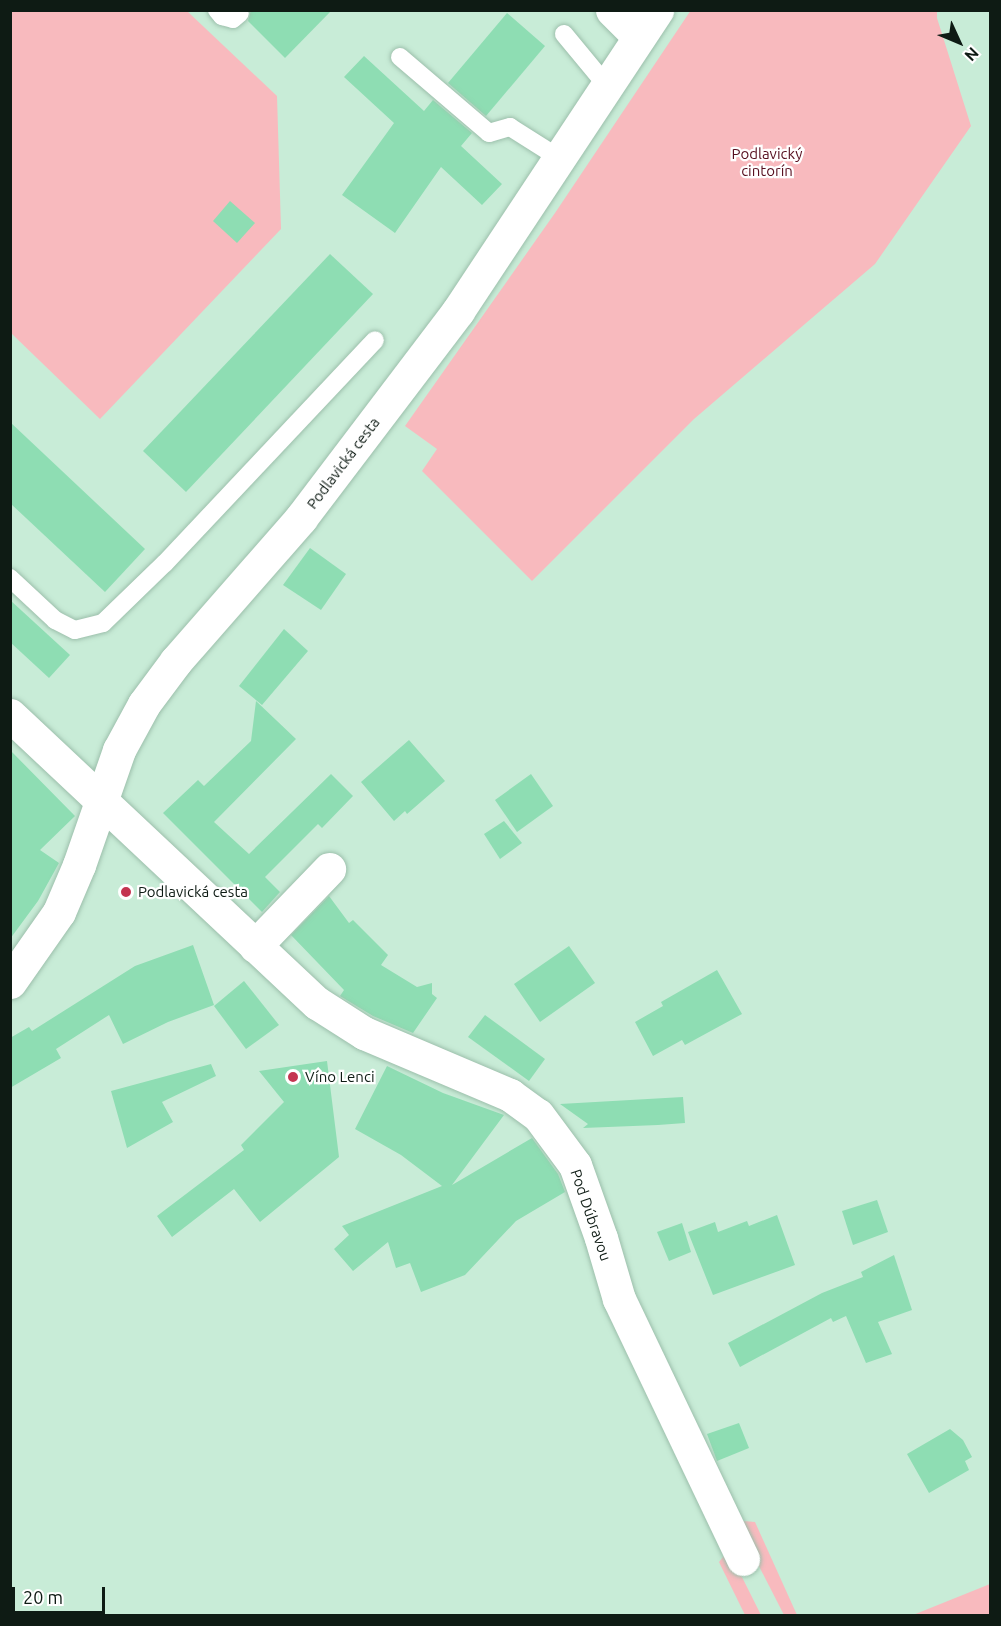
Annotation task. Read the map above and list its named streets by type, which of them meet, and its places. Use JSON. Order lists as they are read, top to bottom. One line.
{"streets":{"street":["Podlavická cesta","Pod Dúbravou"]},"crossings":[["Podlavická cesta","Pod Dúbravou"]],"parks":["Podlavický cintorín"],"places":["Podlavická cesta","Víno Lenci"],"scale_bar":"20 m","north":"bottom right"}
